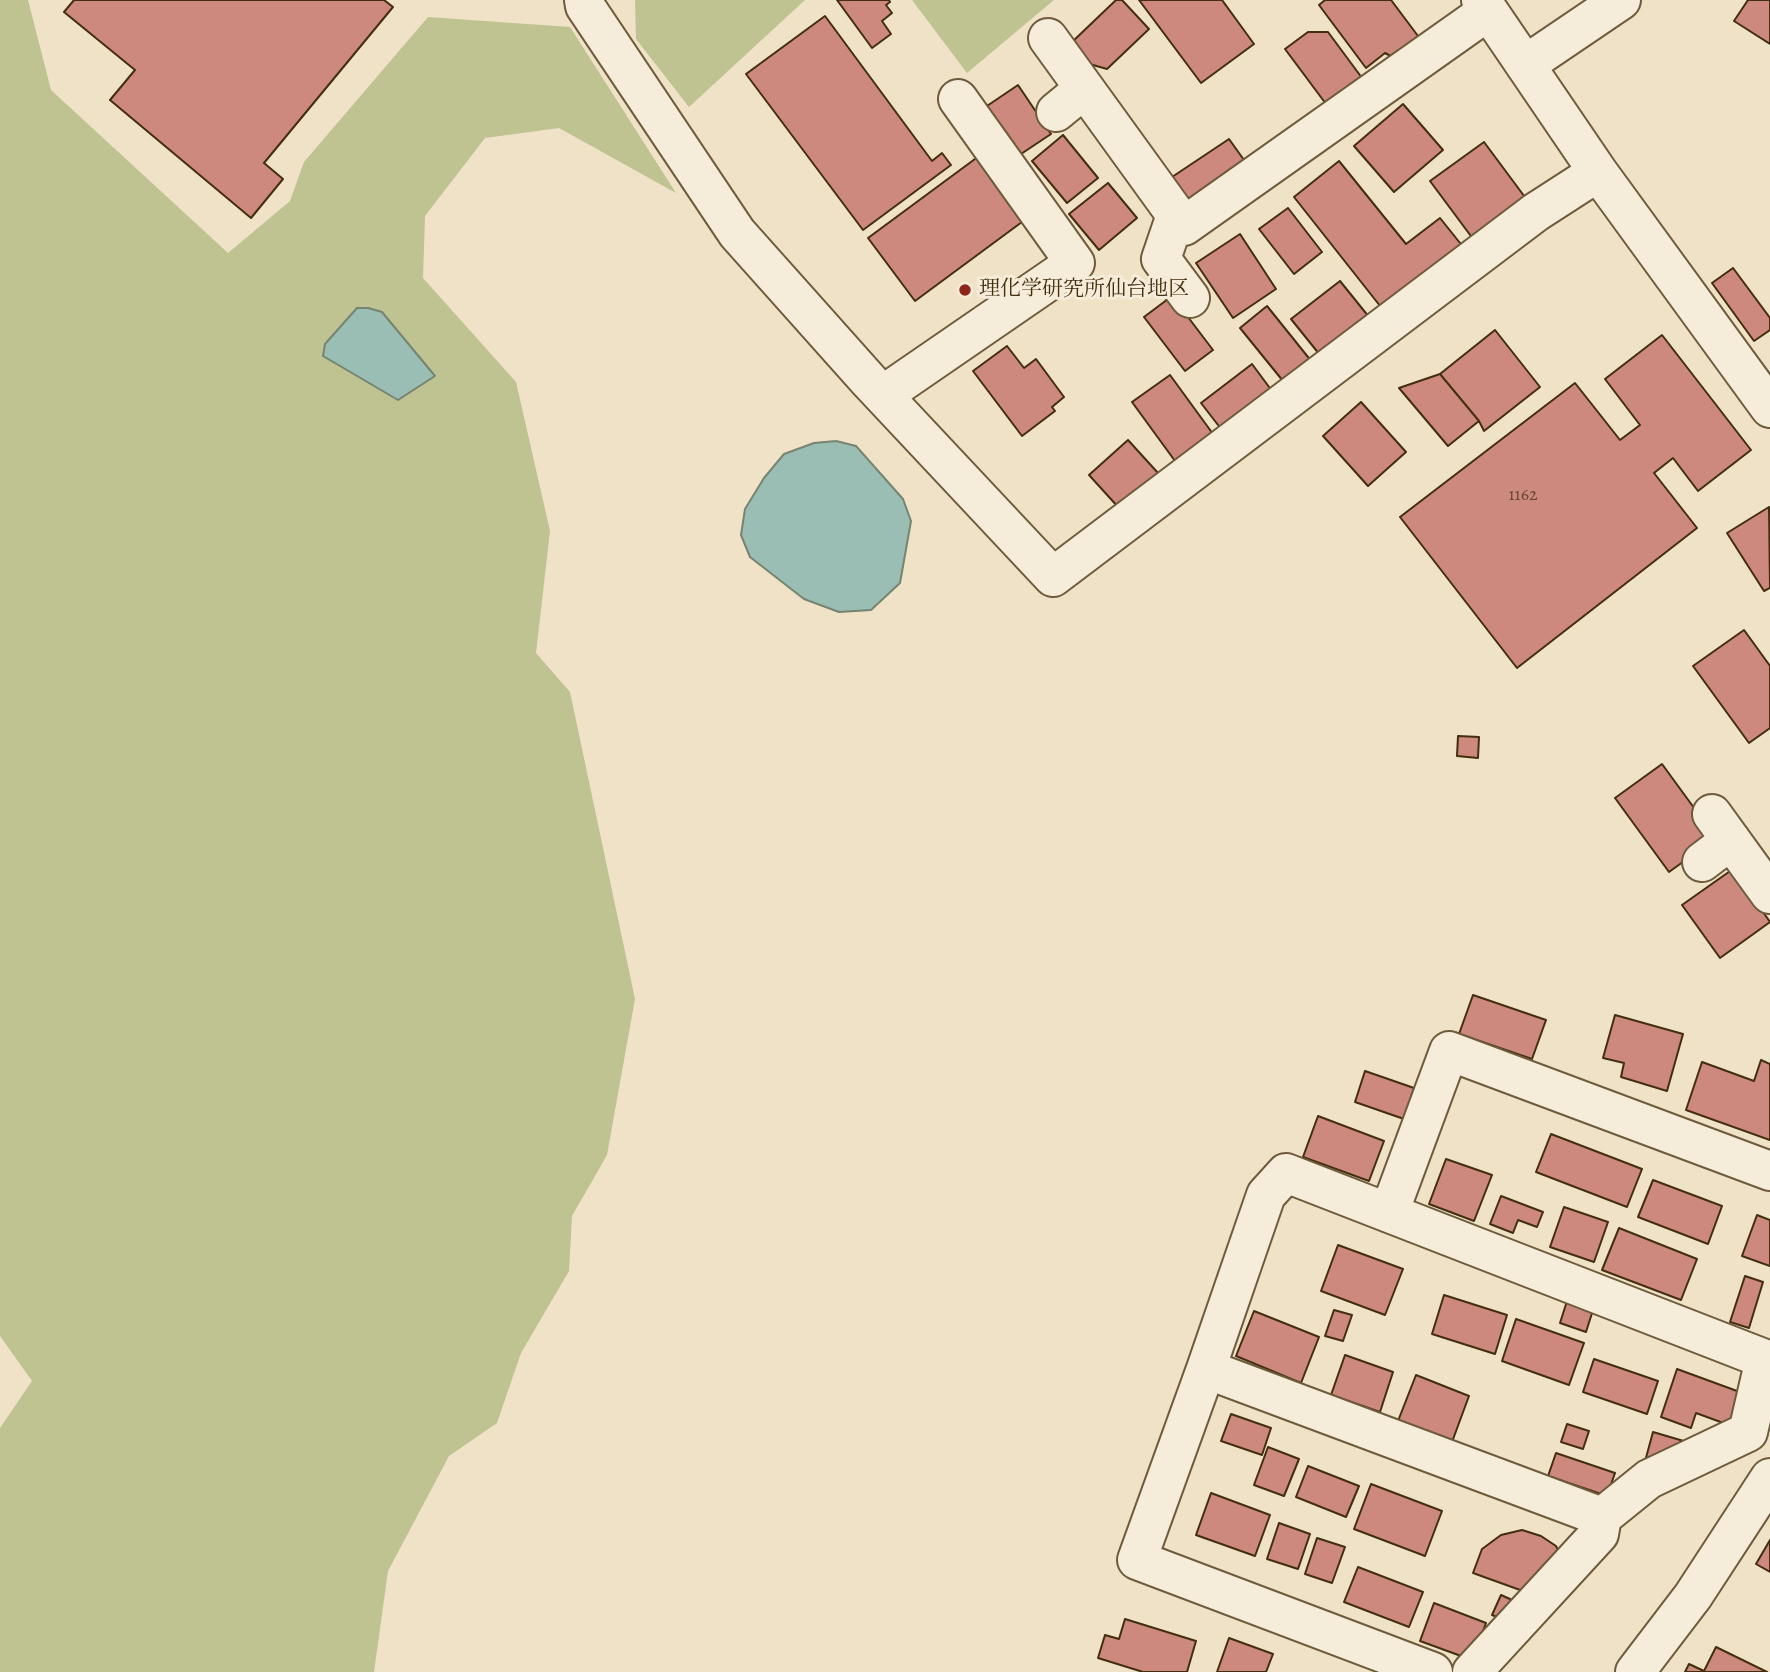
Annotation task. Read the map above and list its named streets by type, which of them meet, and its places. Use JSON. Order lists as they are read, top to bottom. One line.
{"places":["理化学研究所仙台地区"],"house_numbers":["1162"]}
